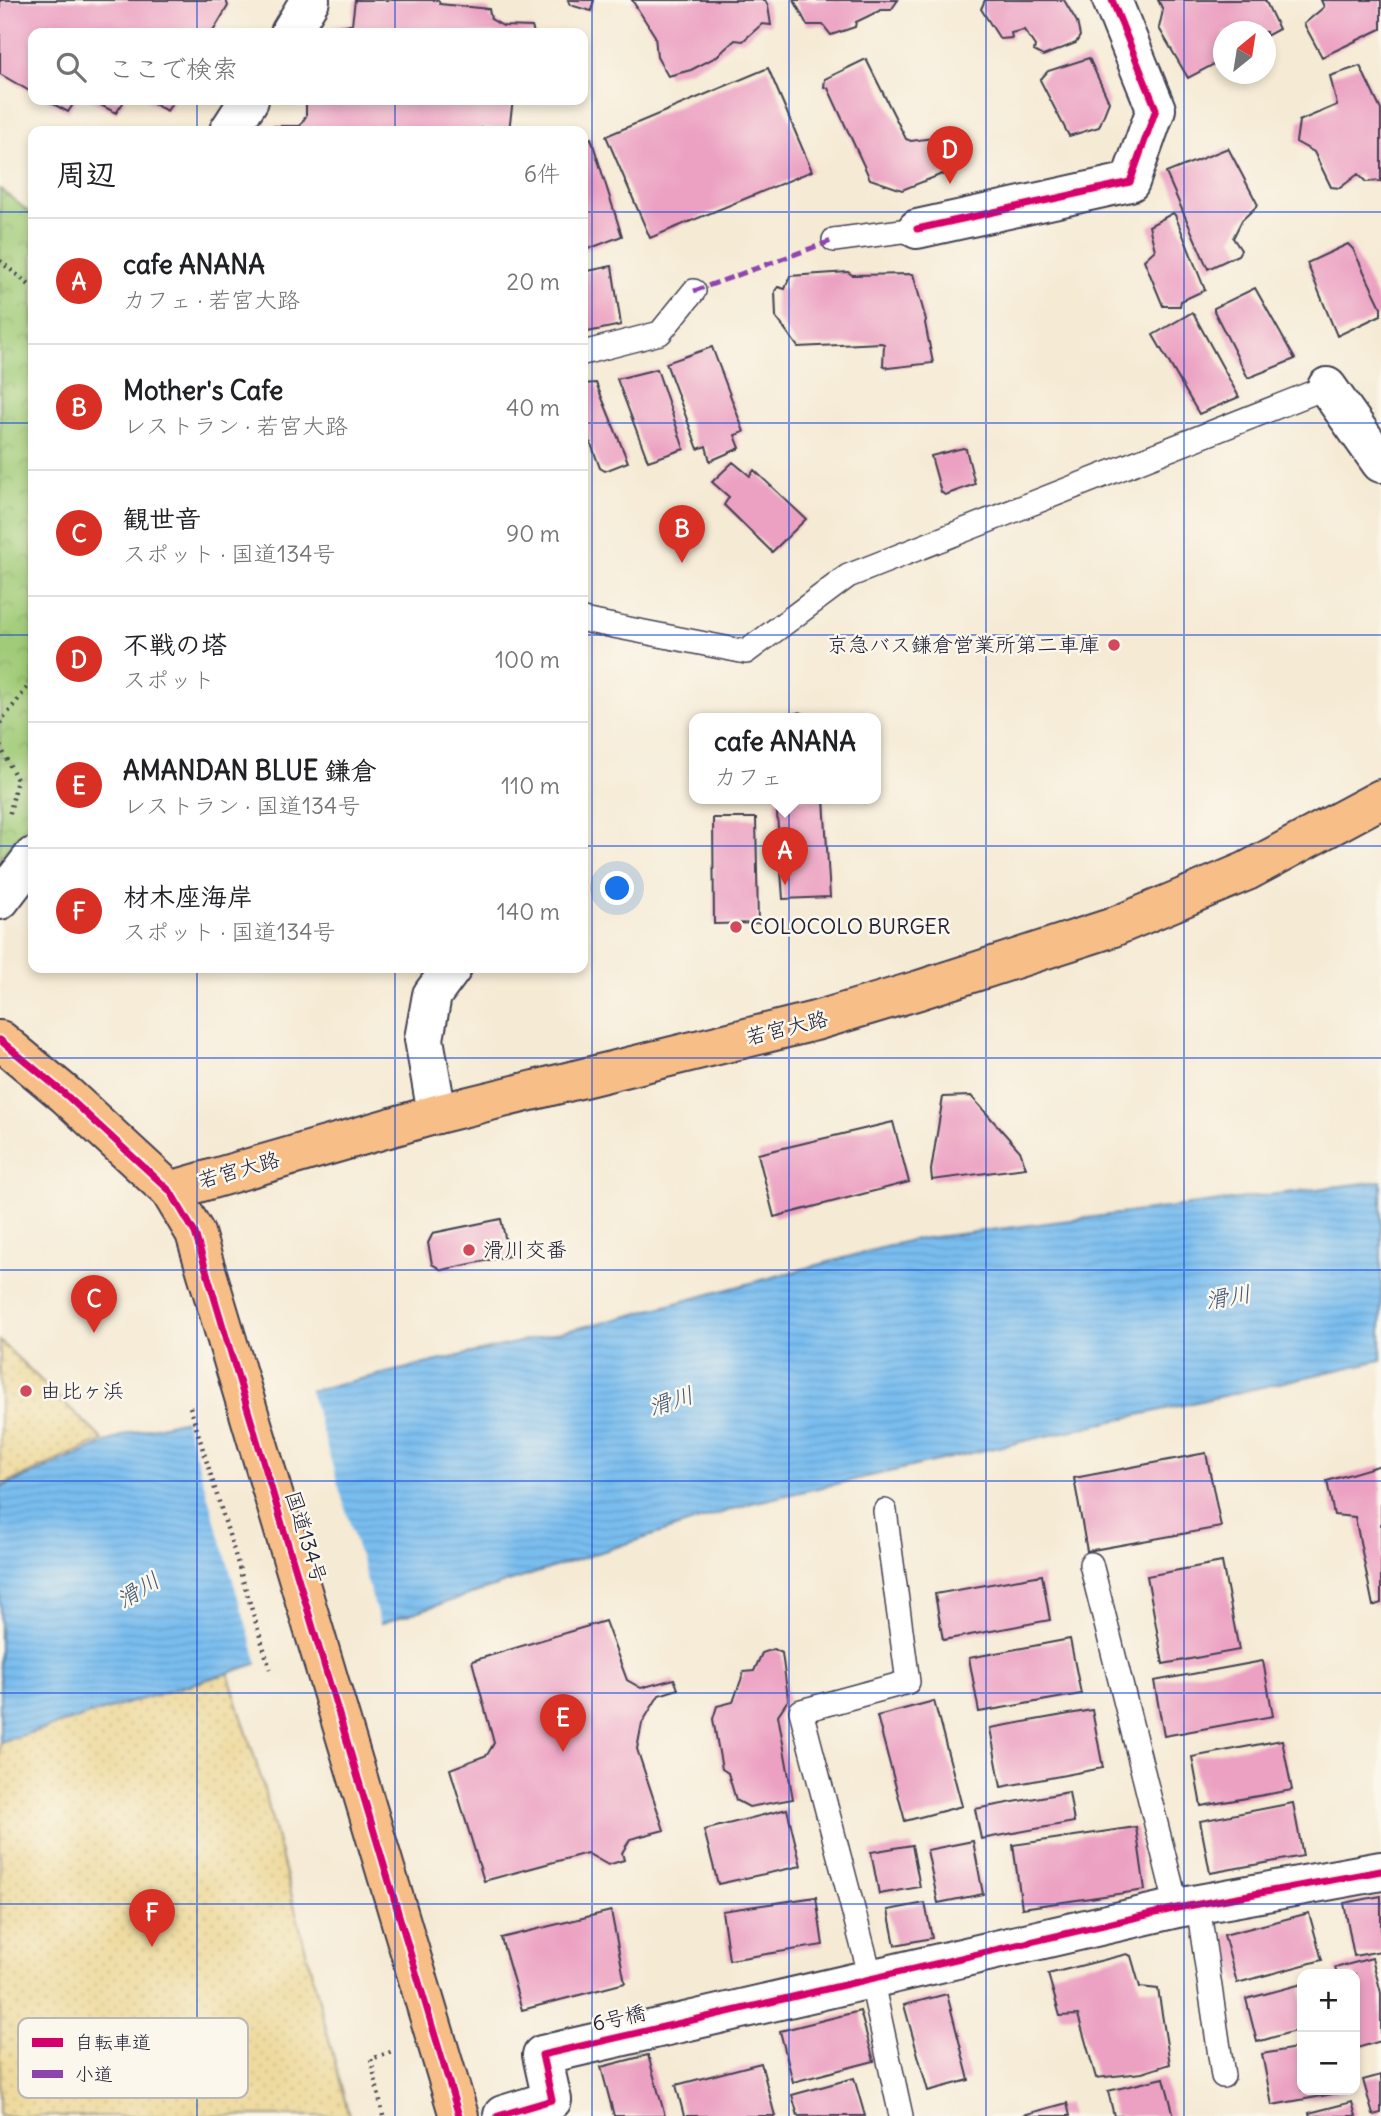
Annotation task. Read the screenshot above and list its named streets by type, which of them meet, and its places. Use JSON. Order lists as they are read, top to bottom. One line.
{"streets":{"main road":["若宮大路","国道134号"],"street":["6号橋"]},"crossings":[["若宮大路","国道134号"]],"water":["滑川"],"places":["京急バス鎌倉営業所第二車庫","COLOCOLO BURGER","滑川交番","由比ヶ浜"],"legend":["自転車道","小道"],"north":"top right","page":{"search":"ここで検索","pins":["D","B","A","C","E","F"],"heading":["周辺","6件"],"list":[{"mark":"A","name":"cafe ANANA","note":"カフェ · 若宮大路","value":"20 m"},{"mark":"B","name":"Mother's Cafe","note":"レストラン · 若宮大路","value":"40 m"},{"mark":"C","name":"観世音","note":"スポット · 国道134号","value":"90 m"},{"mark":"D","name":"不戦の塔","note":"スポット","value":"100 m"},{"mark":"E","name":"AMANDAN BLUE 鎌倉","note":"レストラン · 国道134号","value":"110 m"},{"mark":"F","name":"材木座海岸","note":"スポット · 国道134号","value":"140 m"}],"popup":["cafe ANANA","カフェ"],"map_buttons":["+","−"]}}
